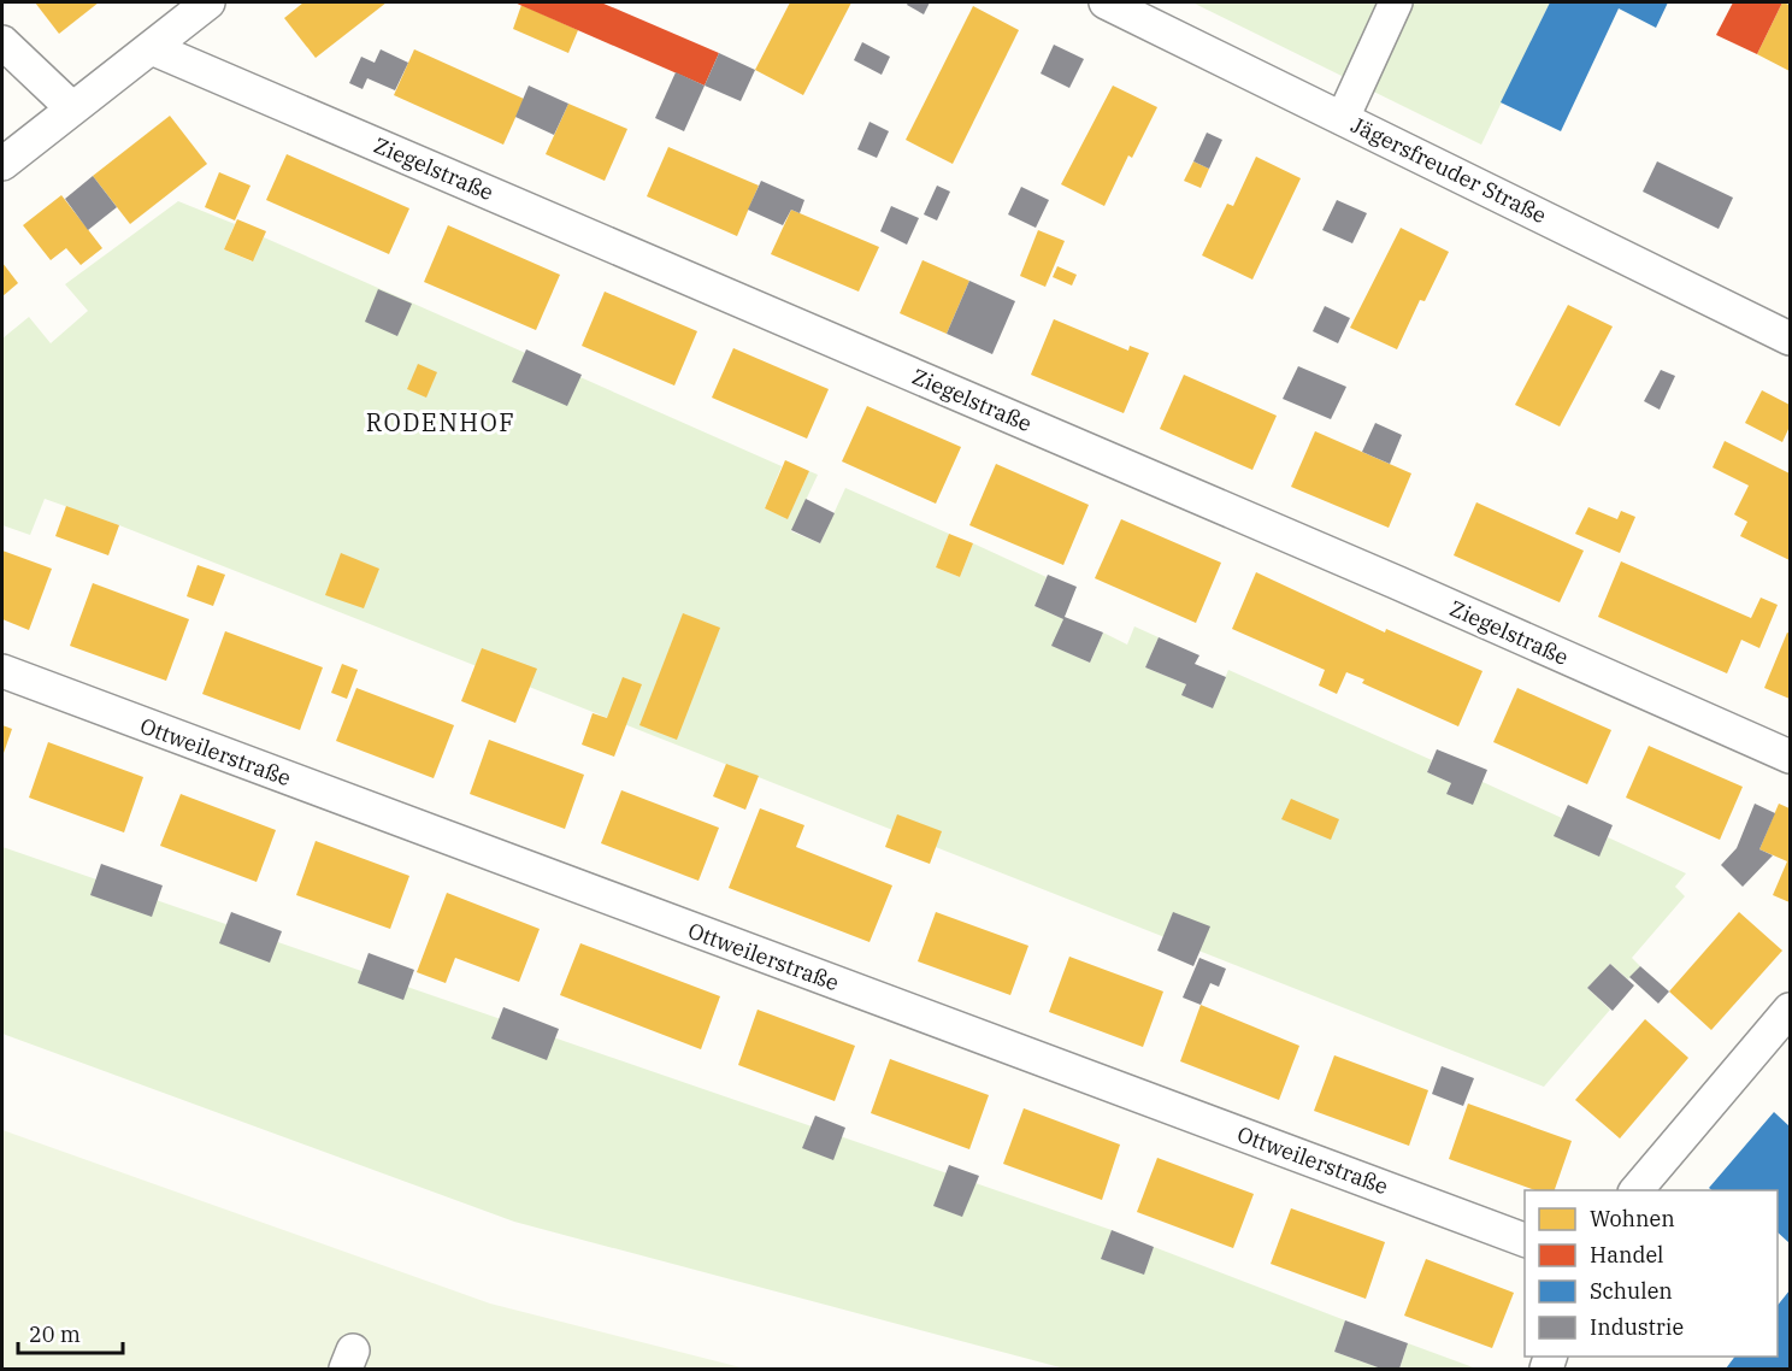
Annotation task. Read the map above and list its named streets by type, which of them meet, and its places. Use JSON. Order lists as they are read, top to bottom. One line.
{"streets":{"street":["Ziegelstraße","Jägersfreuder Straße","Ottweilerstraße"]},"districts":["RODENHOF"],"legend":["Wohnen","Handel","Schulen","Industrie"],"scale_bar":"20 m"}
